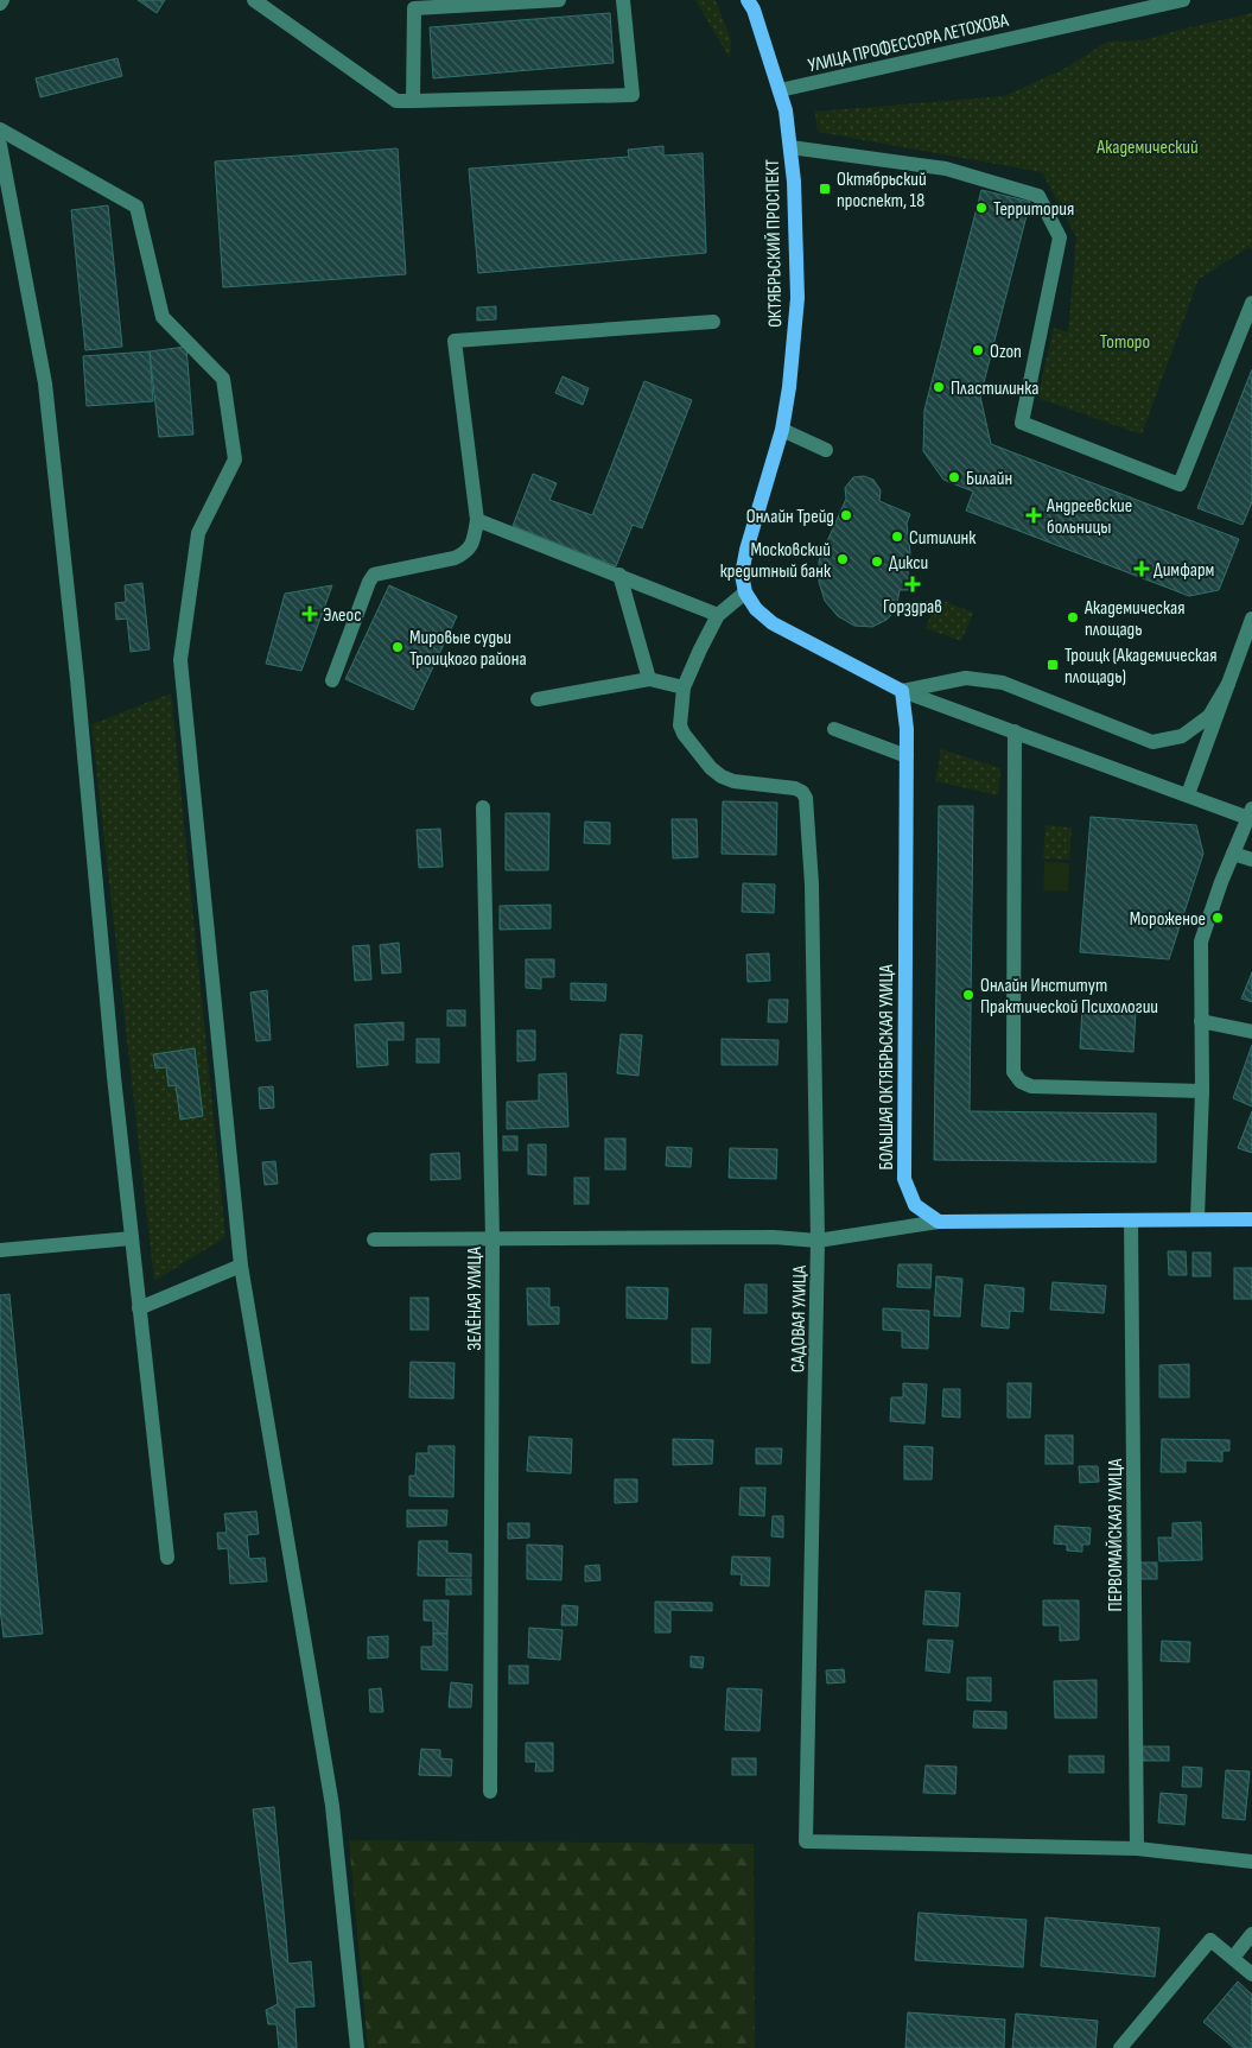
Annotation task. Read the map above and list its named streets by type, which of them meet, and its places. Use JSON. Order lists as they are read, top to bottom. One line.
{"streets":{"main road":["ОКТЯБРЬСКИЙ ПРОСПЕКТ","БОЛЬШАЯ ОКТЯБРЬСКАЯ УЛИЦА"],"street":["УЛИЦА ПРОФЕССОРА ЛЕТОХОВА","ЗЕЛЁНАЯ УЛИЦА","САДОВАЯ УЛИЦА","ПЕРВОМАЙСКАЯ УЛИЦА"]},"crossings":[["УЛИЦА ПРОФЕССОРА ЛЕТОХОВА","ОКТЯБРЬСКИЙ ПРОСПЕКТ"],["САДОВАЯ УЛИЦА","ПЕРВОМАЙСКАЯ УЛИЦА"]],"parks":["Академический","Тоторо"],"places":{"transit":["Октябрьский проспект, 18","Троицк (Академическая площадь)"],"other":["Территория","Ozon","Пластилинка","Билайн","Онлайн Трейд","Ситилинк","Московский кредитный банк","Дикси","Академическая площадь","Мировые судьи Троицкого района","Мороженое","Онлайн Институт Практической Психологии"],"health":["Андреевские больницы","Димфарм","Горздрав","Элеос"]}}
